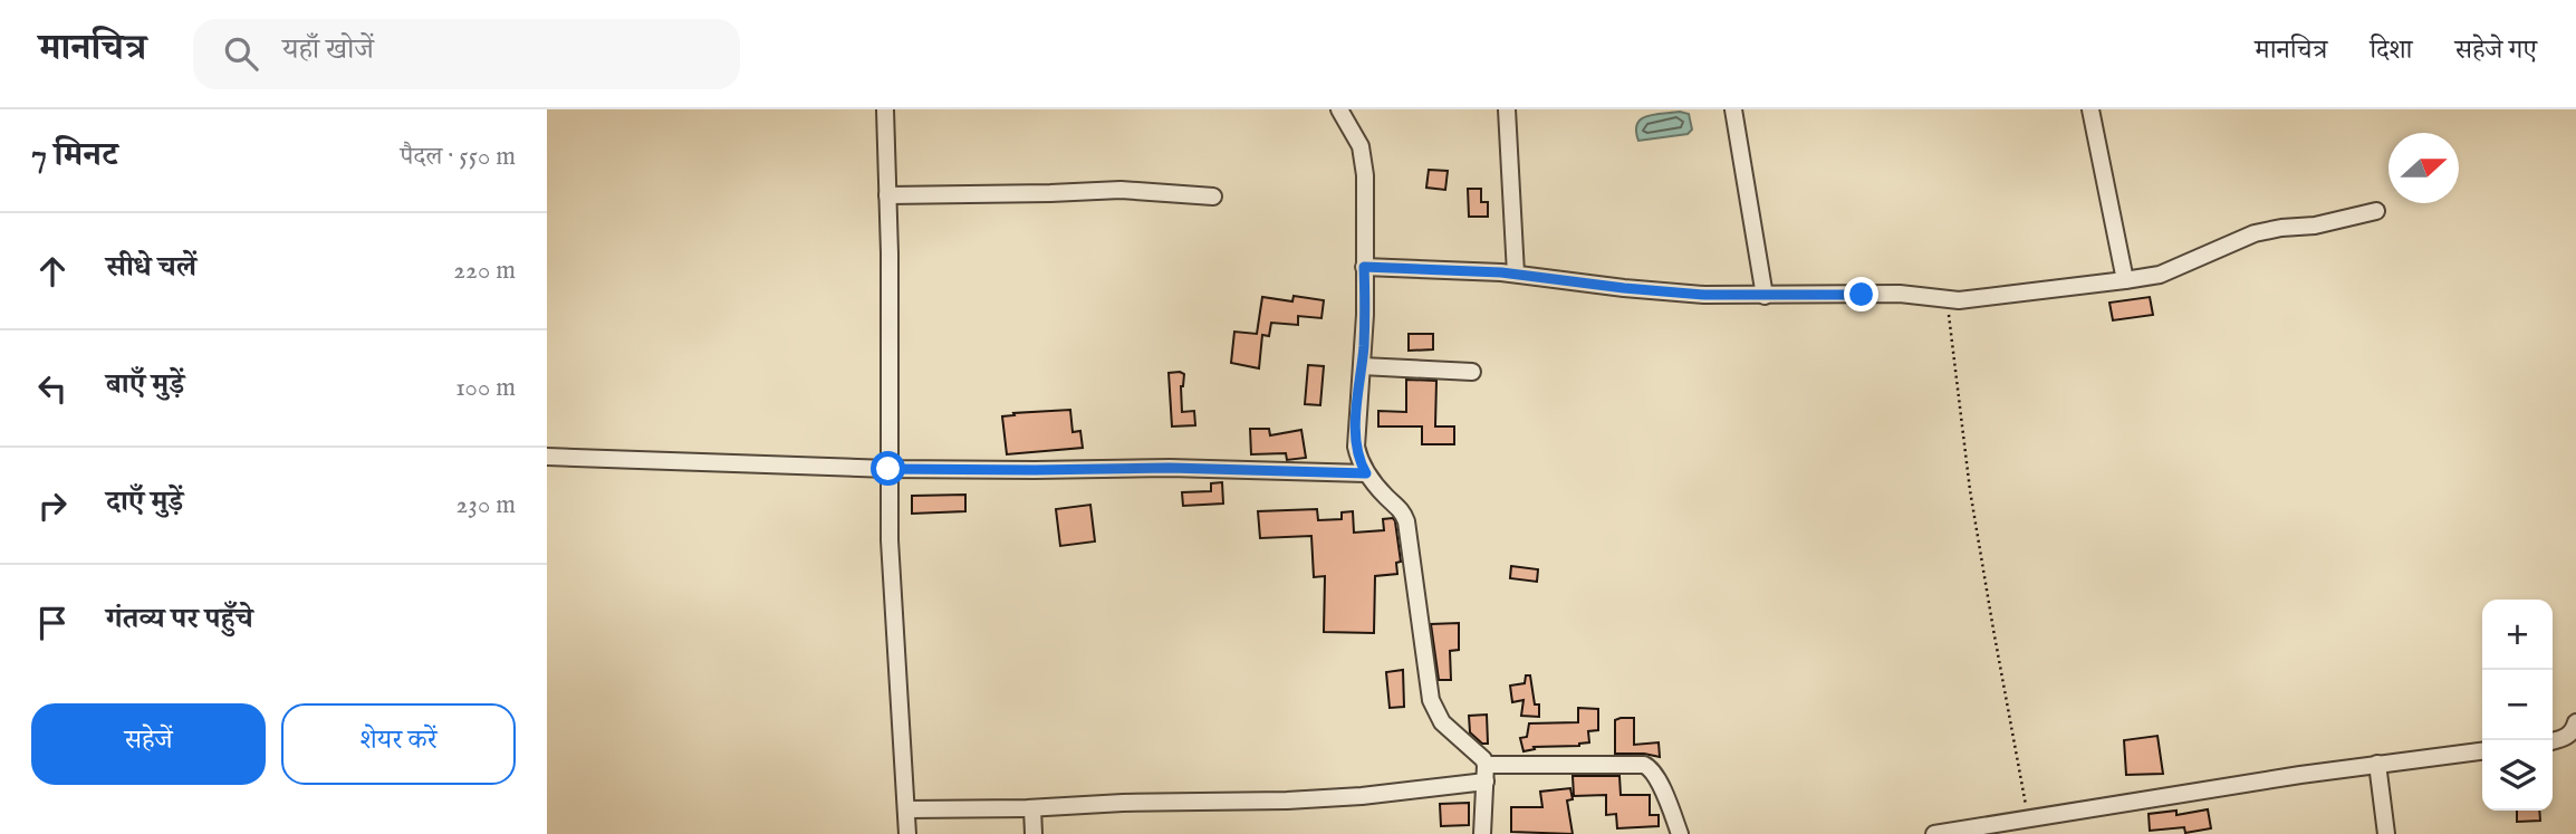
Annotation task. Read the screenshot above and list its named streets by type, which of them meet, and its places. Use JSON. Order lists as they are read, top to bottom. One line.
{"north":"right","page":{"header":"मानचित्र","search":"यहाँ खोजें","nav":["मानचित्र","दिशा","सहेजे गए"],"heading":["7 मिनट","पैदल · 550 m"],"list":[["सीधे चलें","220 m"],["बाएँ मुड़ें","100 m"],["दाएँ मुड़ें","230 m"],"गंतव्य पर पहुँचे"],"map_buttons":["+","−"],"buttons":["सहेजें","शेयर करें"]}}
